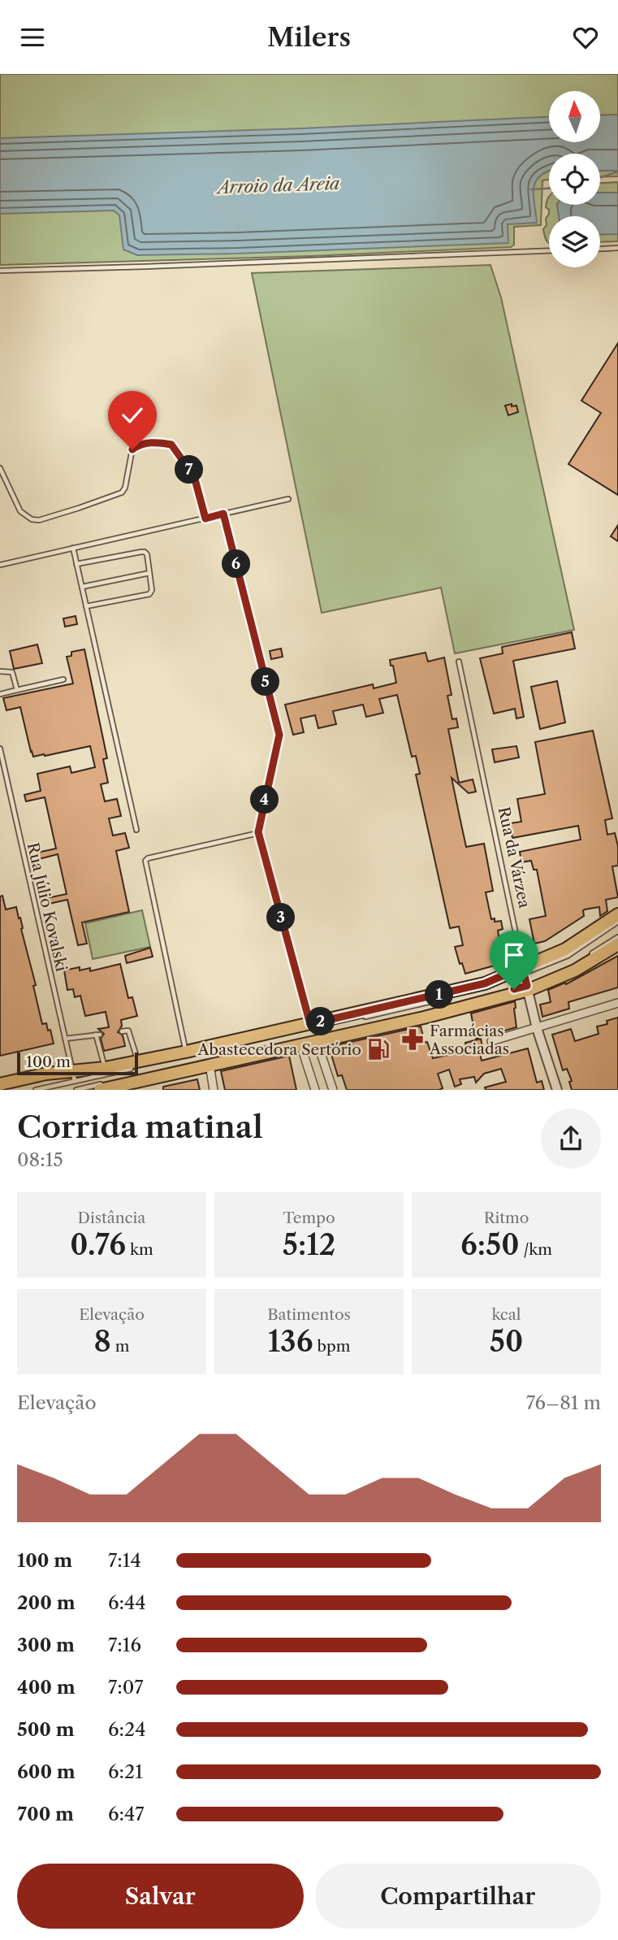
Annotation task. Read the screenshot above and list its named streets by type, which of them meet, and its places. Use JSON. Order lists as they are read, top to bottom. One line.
{"streets":{"street":["Rua da Várzea"],"lane":["Rua Júlio Kovalski"]},"water":["Arroio da Areia"],"places":{"pharmacy":["Farmácias Associadas"],"fuel station":["Abastecedora Sertório"]},"scale_bar":"100 m","north":"top","page":{"header":"Milers","pins":["7","6","5","4","3","1","2"],"scale":"100 m","heading":["Corrida matinal","08:15"],"stats":[["Distância","0.76 km"],["Tempo","5:12"],["Ritmo","6:50 /km"],["Elevação","8 m"],["Batimentos","136 bpm"],["kcal","50"]],"chart":["Elevação","76–81 m"],"list":[{"name":"100 m","note":"7:14"},{"name":"200 m","note":"6:44"},{"name":"300 m","note":"7:16"},{"name":"400 m","note":"7:07"},{"name":"500 m","note":"6:24"},{"name":"600 m","note":"6:21"},{"name":"700 m","note":"6:47"}],"buttons":["Salvar","Compartilhar"]}}
